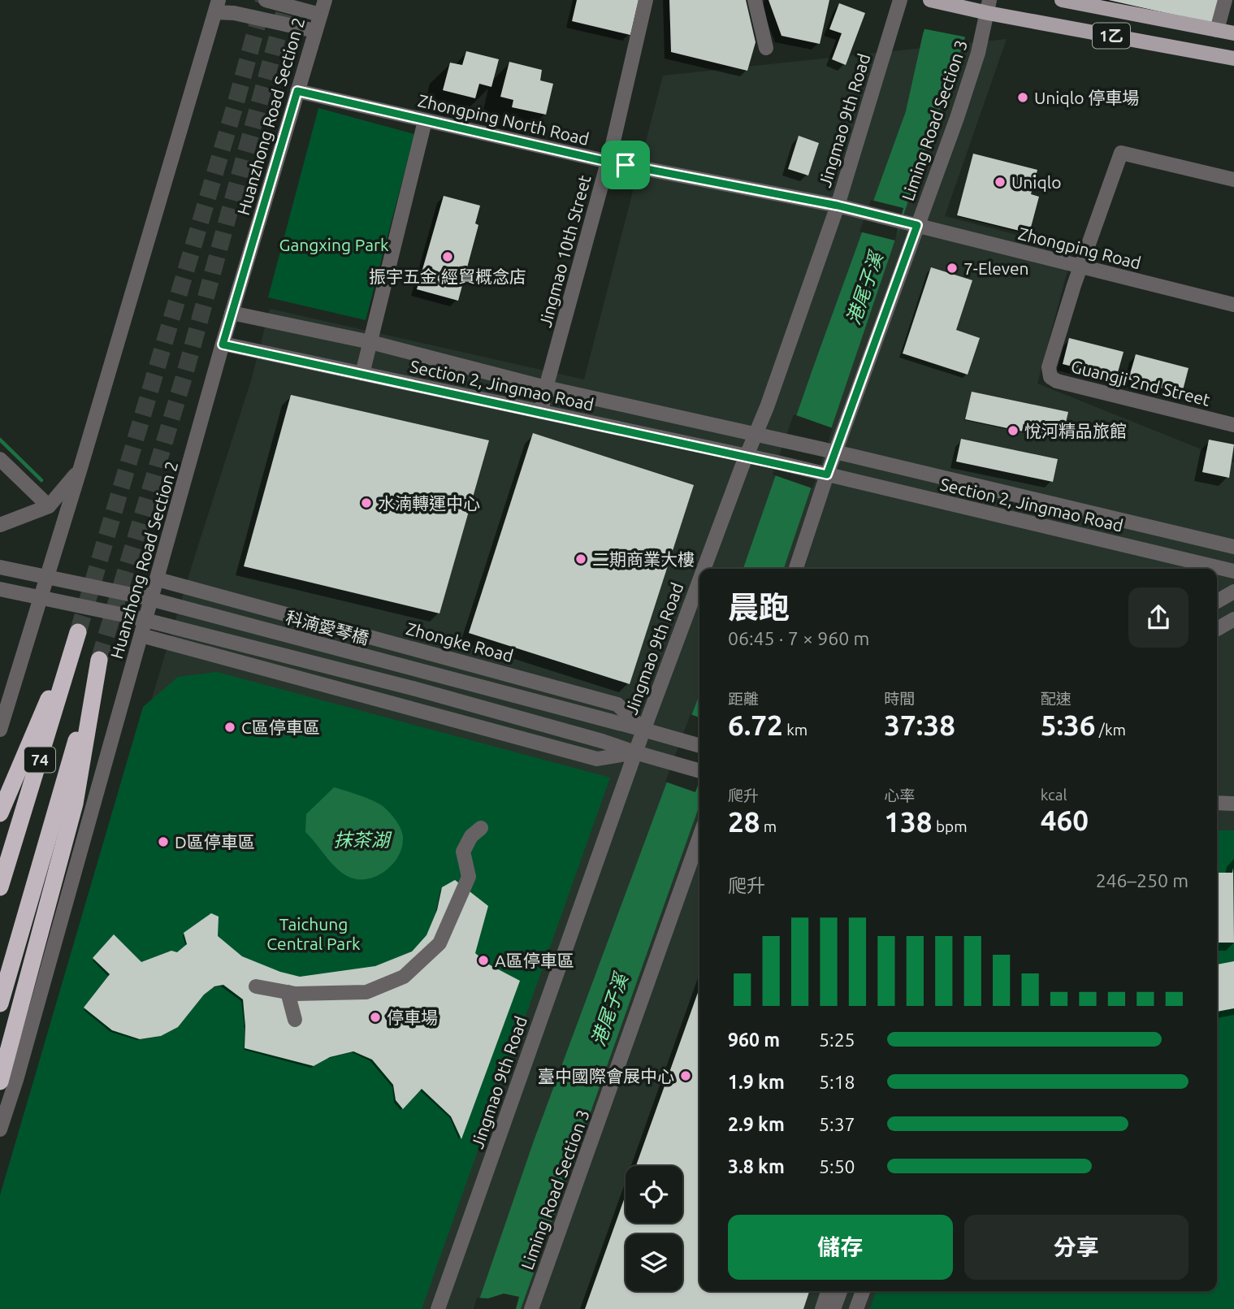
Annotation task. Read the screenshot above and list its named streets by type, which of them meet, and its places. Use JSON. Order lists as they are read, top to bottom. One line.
{"streets":{"highway":["74"],"main road":["1乙"],"street":["Huanzhong Road Section 2","Zhongping North Road","Jingmao 9th Road","Liming Road Section 3","Zhongping Road","Jingmao 10th Street","Guangji 2nd Street","Section 2, Jingmao Road","科湳愛琴橋","Zhongke Road"]},"crossings":[["1乙","Liming Road Section 3"],["Huanzhong Road Section 2","Zhongping North Road"],["Huanzhong Road Section 2","Section 2, Jingmao Road"],["Huanzhong Road Section 2","Zhongke Road"],["Zhongping North Road","Jingmao 9th Road"],["Zhongping North Road","Liming Road Section 3"],["Zhongping North Road","Zhongping Road"],["Zhongping North Road","Jingmao 10th Street"],["Jingmao 9th Road","Section 2, Jingmao Road"],["Jingmao 9th Road","科湳愛琴橋"],["Jingmao 9th Road","Zhongke Road"],["Liming Road Section 3","Zhongping Road"],["Liming Road Section 3","Section 2, Jingmao Road"],["Zhongping Road","Guangji 2nd Street"],["Jingmao 10th Street","Section 2, Jingmao Road"],["科湳愛琴橋","Zhongke Road"]],"water":["港尾子溪","抹茶湖"],"parks":["Gangxing Park","Taichung Central Park"],"places":["Uniqlo 停車場","Uniqlo","振宇五金 經貿概念店","7-Eleven","悅河精品旅館","水湳轉運中心","二期商業大樓","C區停車區","D區停車區","A區停車區","停車場","臺中國際會展中心"],"page":{"heading":["晨跑","06:45 · 7 × 960 m"],"stats":[["距離","6.72 km"],["時間","37:38"],["配速","5:36 /km"],["爬升","28 m"],["心率","138 bpm"],["kcal","460"]],"chart":["爬升","246–250 m"],"list":[{"name":"960 m","note":"5:25"},{"name":"1.9 km","note":"5:18"},{"name":"2.9 km","note":"5:37"},{"name":"3.8 km","note":"5:50"}],"buttons":["儲存","分享"]}}
